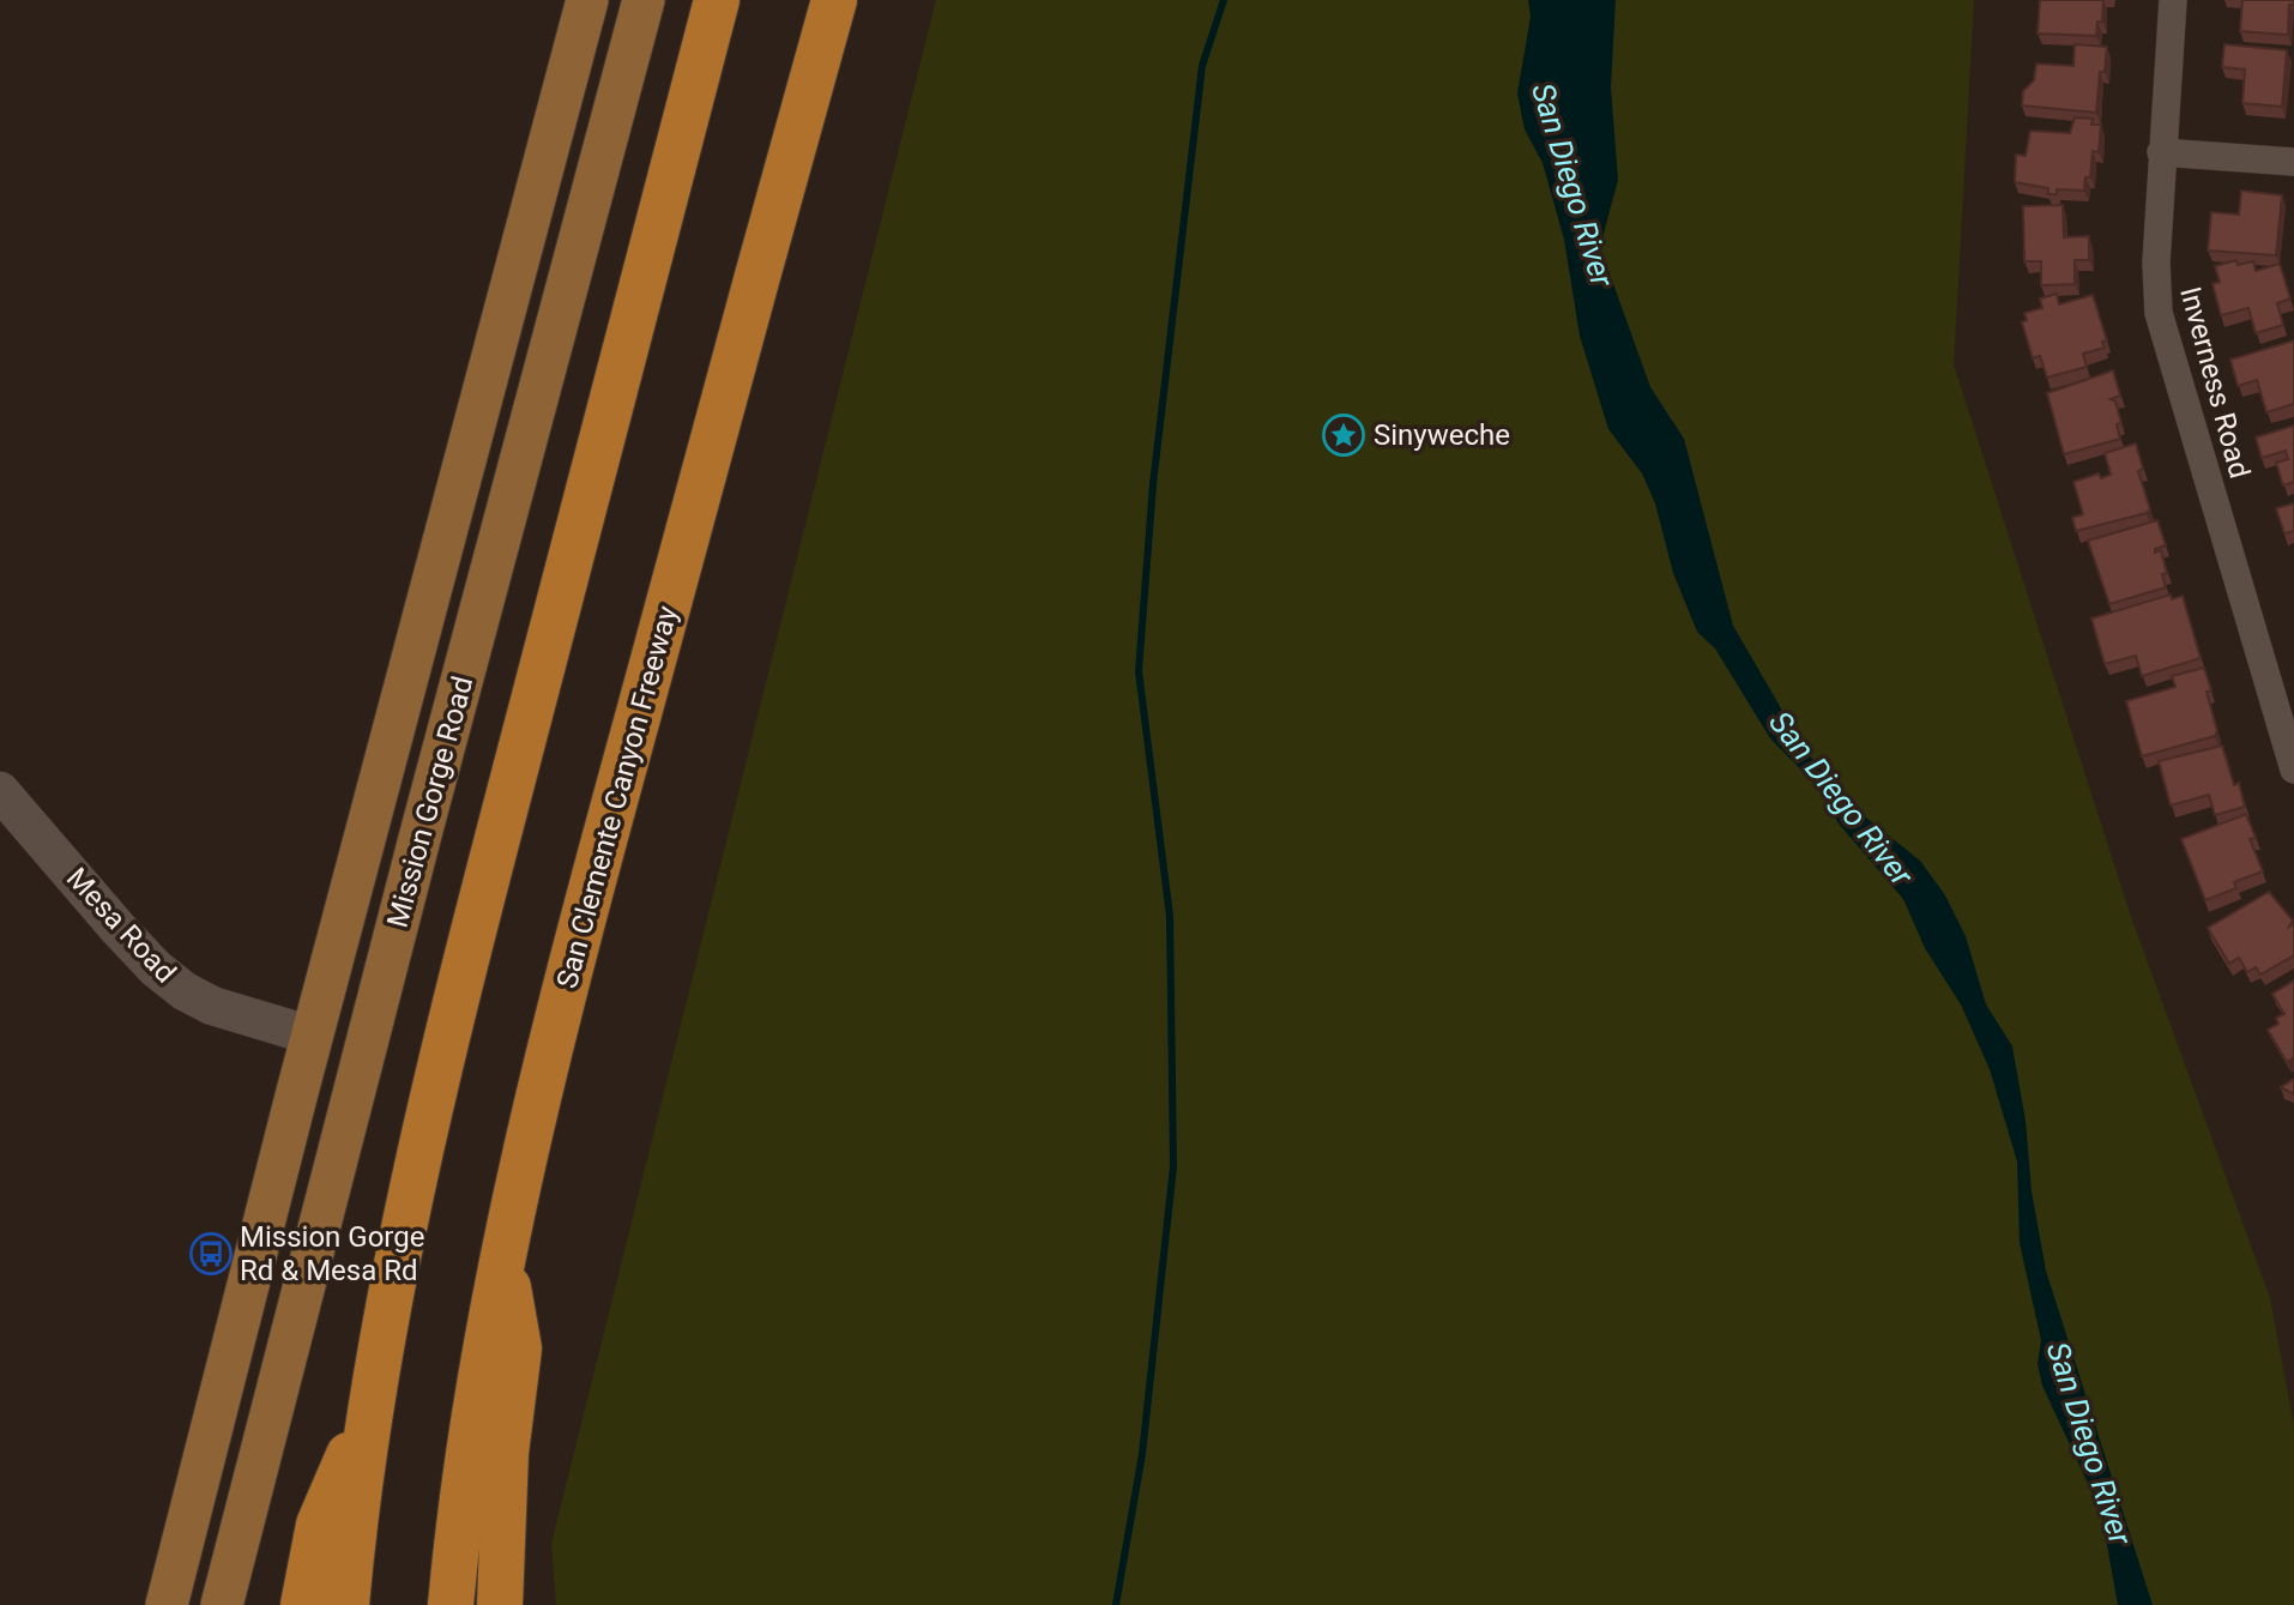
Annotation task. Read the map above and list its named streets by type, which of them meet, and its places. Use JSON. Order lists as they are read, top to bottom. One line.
{"streets":{"highway":["San Clemente Canyon Freeway"],"main road":["Mission Gorge Road","Mesa Road"],"street":["Inverness Road"]},"crossings":[["Mission Gorge Road","Mesa Road"]],"water":["San Diego River"],"places":{"place":["Sinyweche"],"bus stop":["Mission Gorge Rd & Mesa Rd"]}}
